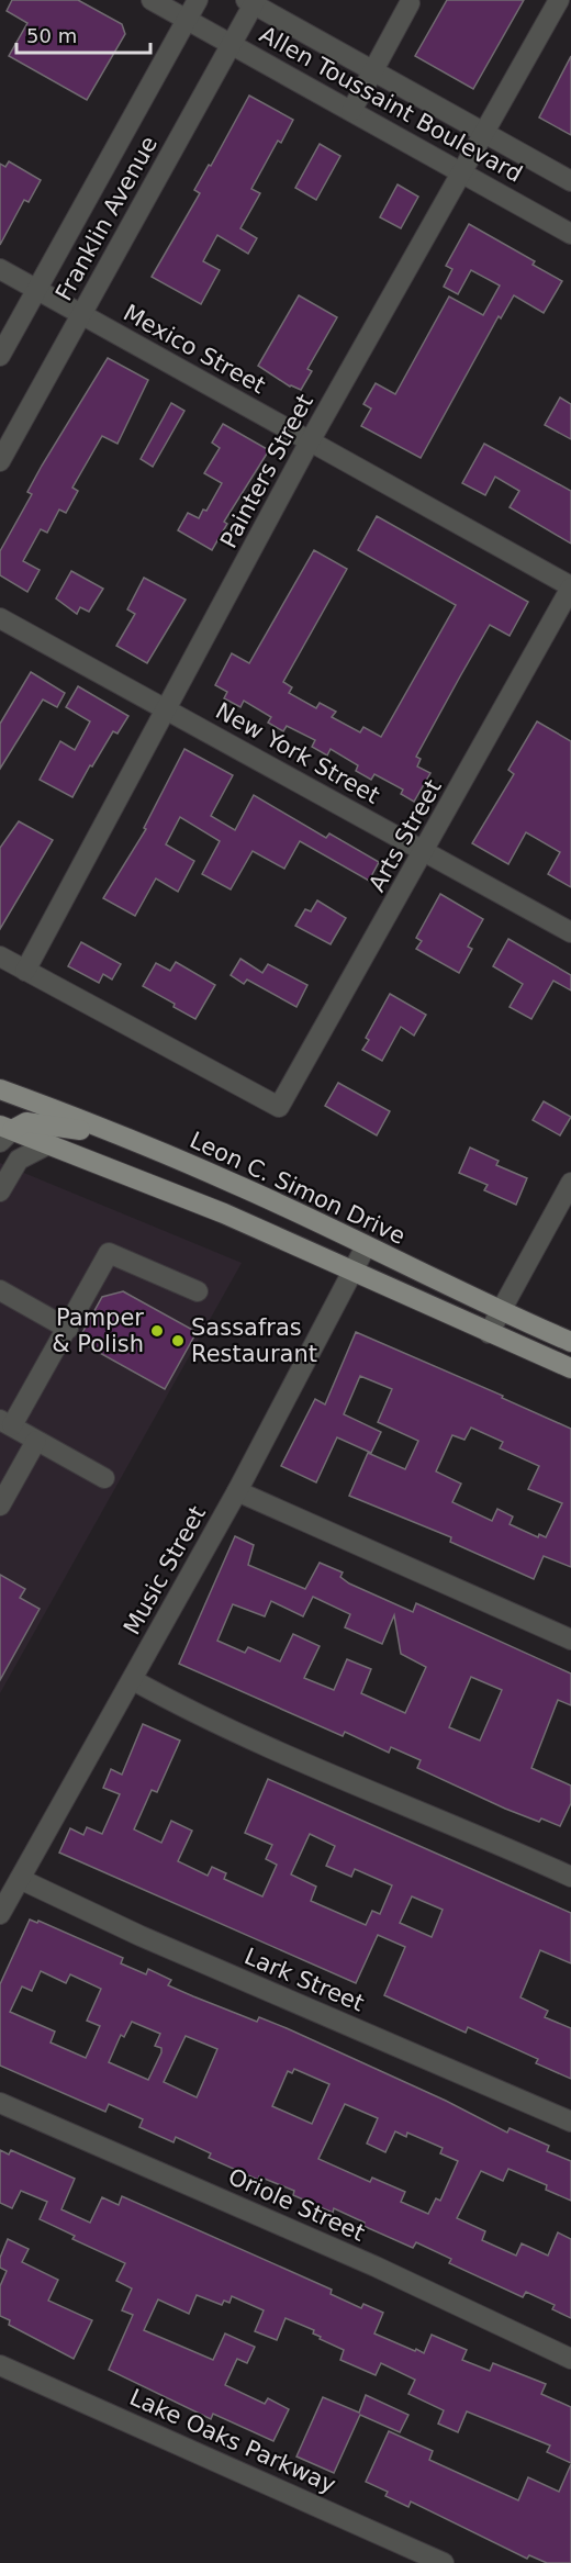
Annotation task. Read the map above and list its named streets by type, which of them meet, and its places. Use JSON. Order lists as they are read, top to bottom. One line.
{"streets":{"main road":["Leon C. Simon Drive"],"street":["Allen Toussaint Boulevard","Franklin Avenue","Mexico Street","Painters Street","New York Street","Arts Street","Music Street","Lark Street","Oriole Street","Lake Oaks Parkway"]},"crossings":[["Allen Toussaint Boulevard","Franklin Avenue"],["Allen Toussaint Boulevard","Painters Street"],["Franklin Avenue","Mexico Street"],["Mexico Street","Painters Street"],["Mexico Street","Arts Street"],["Painters Street","New York Street"],["Painters Street","Arts Street"],["New York Street","Arts Street"],["Leon C. Simon Drive","Music Street"],["Music Street","Lark Street"]],"places":["Pamper & Polish","Sassafras Restaurant"],"scale_bar":"50 m"}
